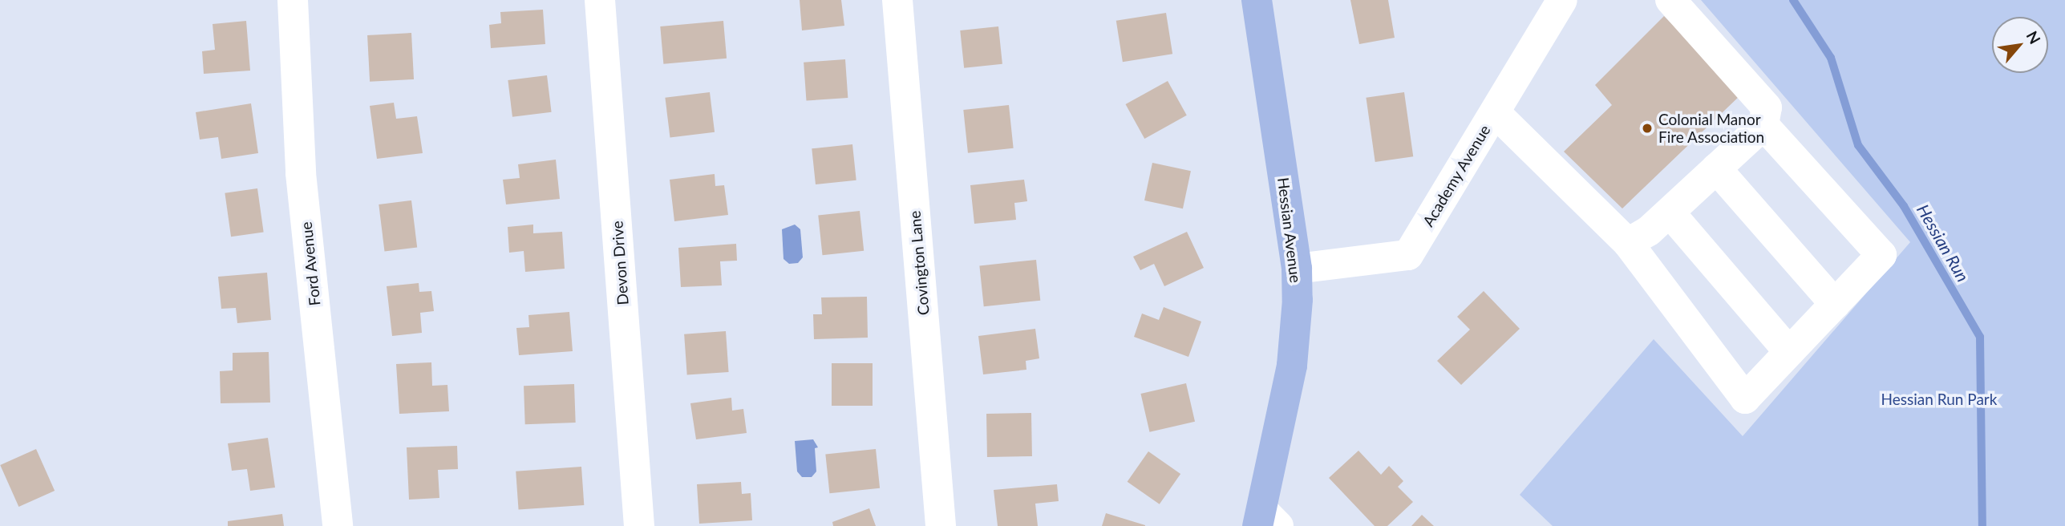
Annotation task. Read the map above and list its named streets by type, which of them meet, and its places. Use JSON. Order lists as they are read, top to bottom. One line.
{"streets":{"main road":["Hessian Avenue"],"street":["Academy Avenue","Devon Drive","Covington Lane","Ford Avenue"]},"crossings":[["Academy Avenue","Hessian Avenue"]],"water":["Hessian Run"],"parks":["Hessian Run Park"],"places":["Colonial Manor Fire Association"],"north":"top right"}
